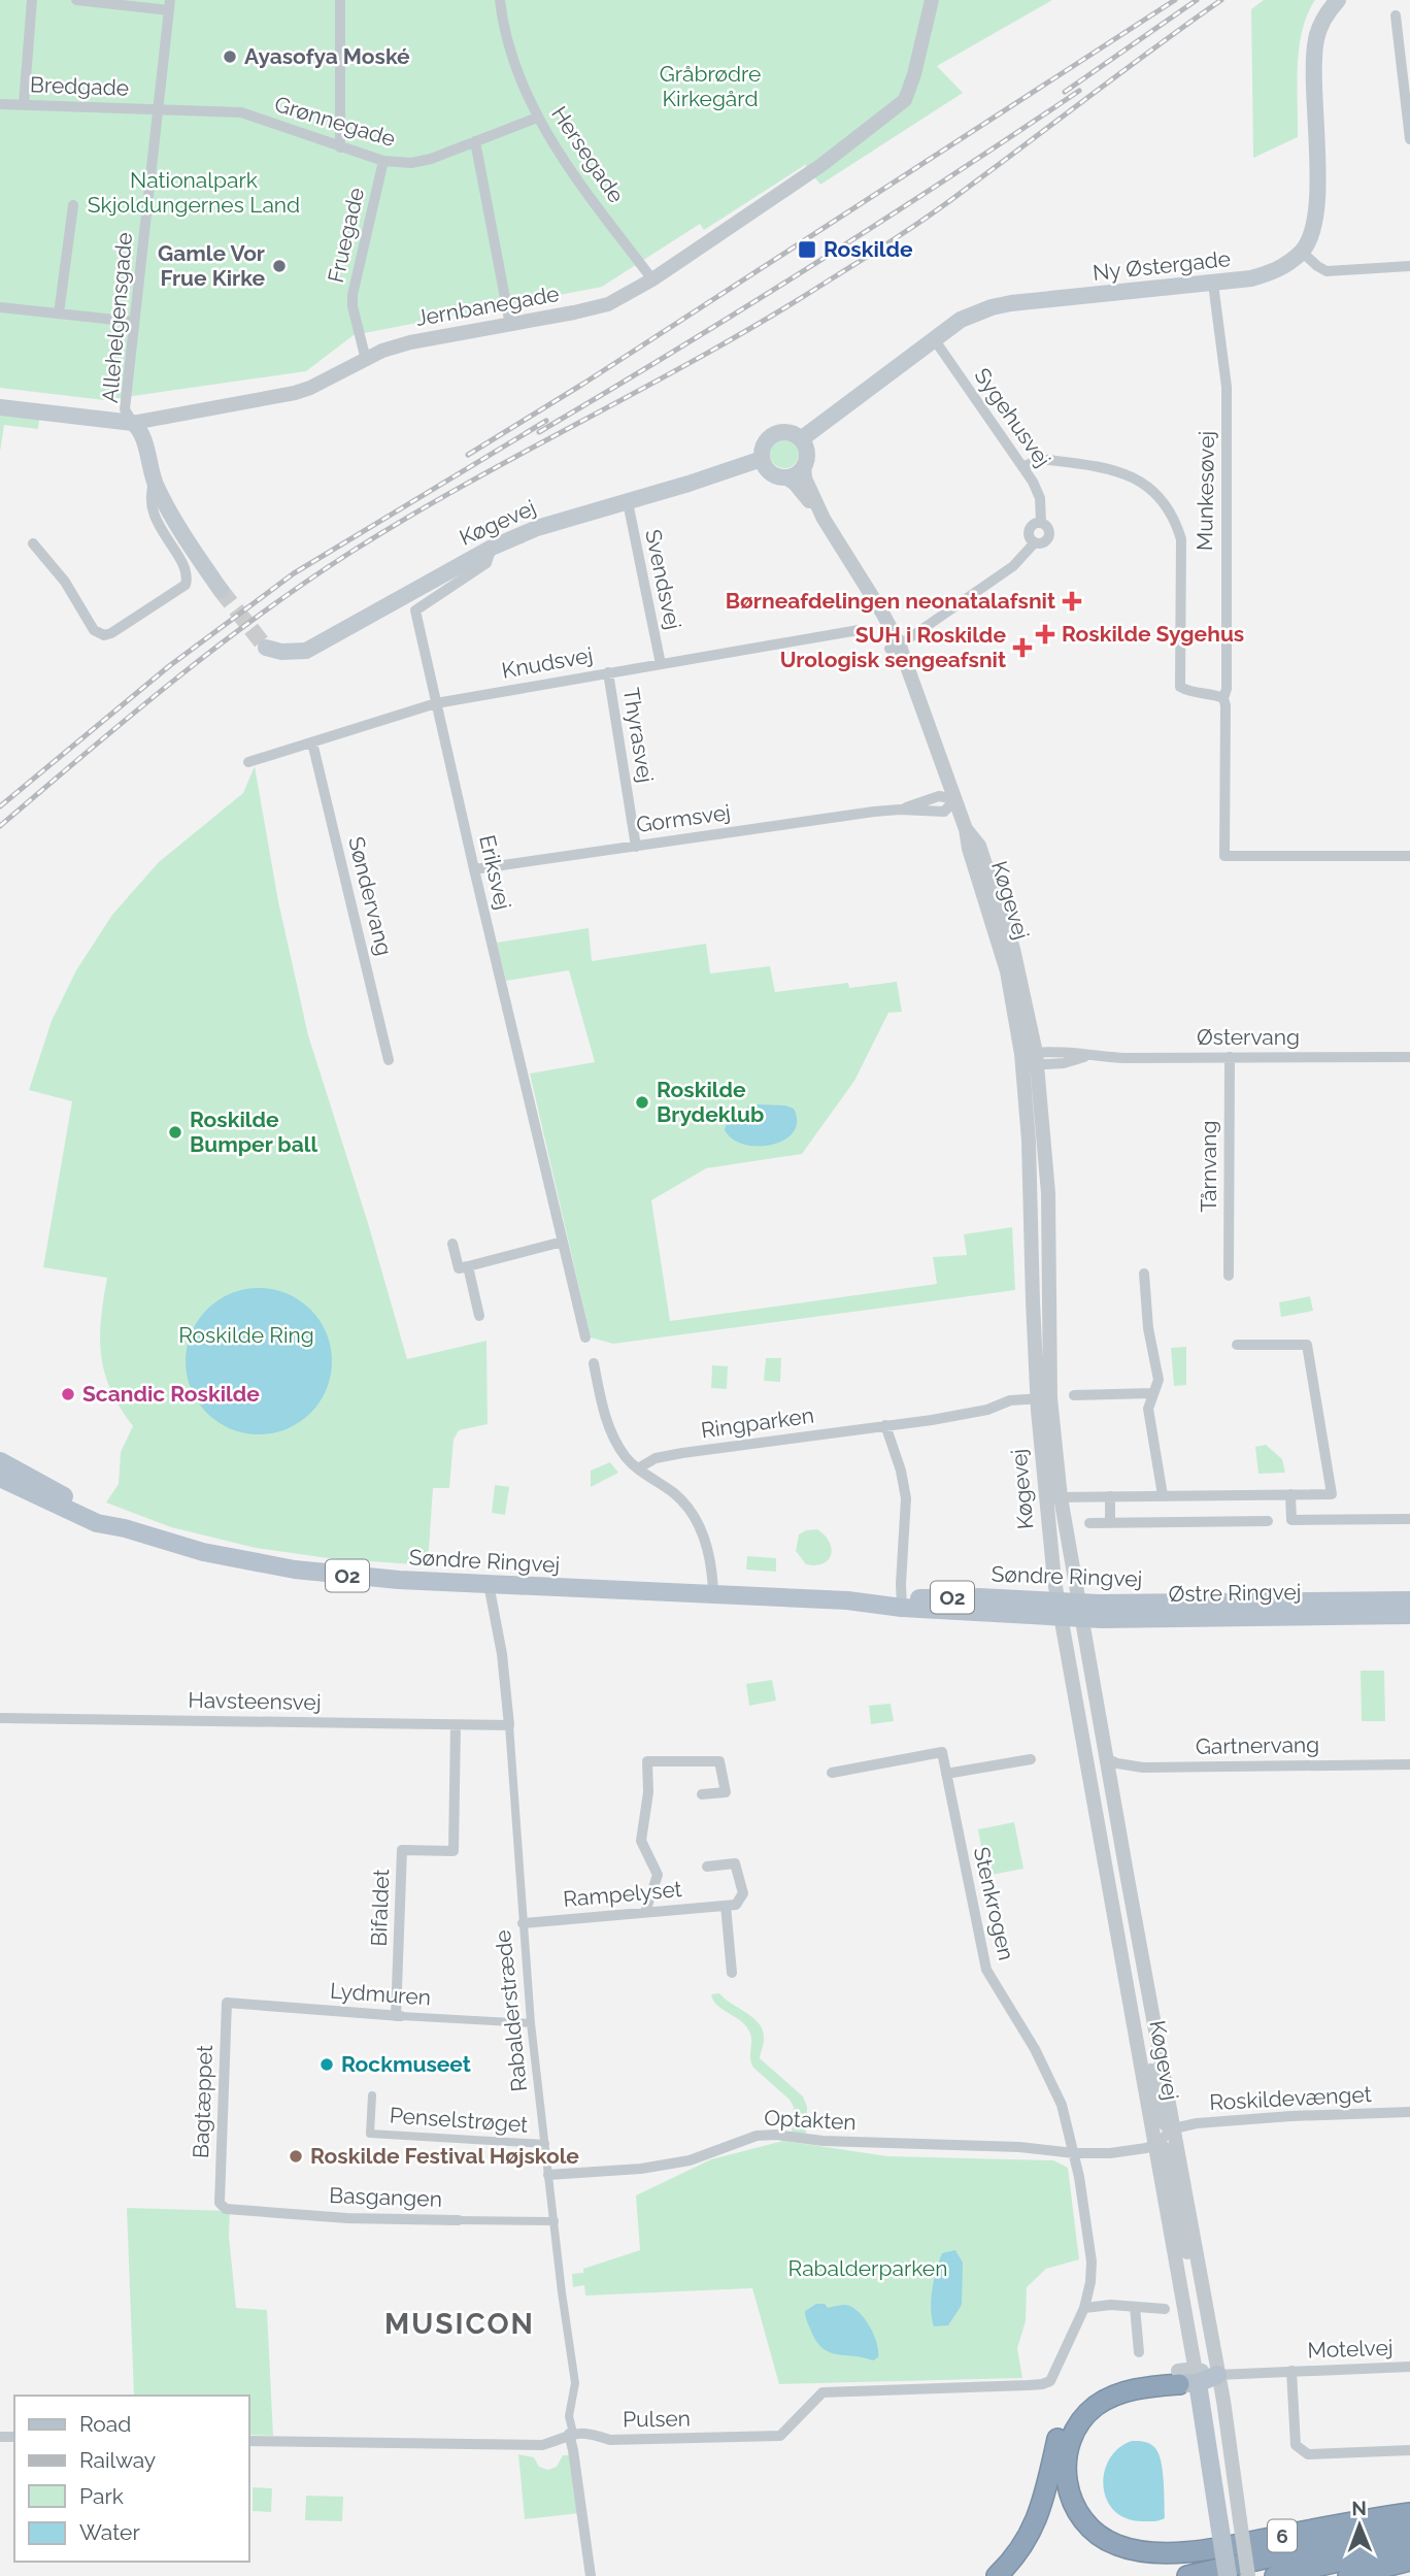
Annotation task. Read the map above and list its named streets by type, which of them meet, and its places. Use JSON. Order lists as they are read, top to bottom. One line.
{"streets":{"highway":["6"],"main road":["Ny Østergade","Jernbanegade","Køgevej","Søndre Ringvej","O2","Østre Ringvej"],"street":["Bredgade","Grønnegade","Hersegade","Fruegade","Allehelgensgade","Sygehusvej","Munkesøvej","Svendsvej","Knudsvej","Thyrasvej","Gormsvej","Eriksvej","Søndervang","Østervang","Tårnvang","Ringparken","Havsteensvej","Gartnervang","Rampelyset","Stenkrogen","Bifaldet","Lydmuren","Rabalderstræde","Roskildevænget","Bagtæppet","Penselstrøget","Optakten","Basgangen","Motelvej","Pulsen"]},"crossings":[["Bredgade","Grønnegade"],["Bredgade","Allehelgensgade"],["Grønnegade","Hersegade"],["Grønnegade","Fruegade"],["Grønnegade","Allehelgensgade"],["Hersegade","Jernbanegade"],["Fruegade","Jernbanegade"],["Ny Østergade","Sygehusvej"],["Ny Østergade","Munkesøvej"],["Ny Østergade","Køgevej"],["Jernbanegade","Allehelgensgade"],["Sygehusvej","Køgevej"],["Køgevej","Svendsvej"],["Køgevej","Gormsvej"],["Køgevej","Eriksvej"],["Køgevej","Østervang"],["Køgevej","Ringparken"],["Køgevej","Søndre Ringvej"],["Køgevej","Østre Ringvej"],["Køgevej","Gartnervang"],["Køgevej","Roskildevænget"],["Køgevej","Optakten"],["Køgevej","Motelvej"],["Køgevej","6"],["Svendsvej","Knudsvej"],["Knudsvej","Thyrasvej"],["Knudsvej","Eriksvej"],["Knudsvej","Søndervang"],["Thyrasvej","Gormsvej"],["Gormsvej","Eriksvej"],["Østervang","Tårnvang"],["Søndre Ringvej","Østre Ringvej"],["Søndre Ringvej","Rabalderstræde"],["Havsteensvej","Bifaldet"],["Havsteensvej","Rabalderstræde"],["Rampelyset","Rabalderstræde"],["Stenkrogen","Optakten"],["Bifaldet","Lydmuren"],["Lydmuren","Rabalderstræde"],["Lydmuren","Bagtæppet"],["Rabalderstræde","Penselstrøget"],["Rabalderstræde","Optakten"],["Rabalderstræde","Basgangen"],["Rabalderstræde","Pulsen"],["Bagtæppet","Basgangen"],["Motelvej","6"]],"districts":["MUSICON"],"parks":["Gråbrødre Kirkegård","Nationalpark Skjoldungernes Land","Roskilde Ring","Rabalderparken"],"places":{"other":["Ayasofya Moské","Gamle Vor Frue Kirke","Roskilde Brydeklub","Roskilde Bumper ball","Scandic Roskilde","Rockmuseet","Roskilde Festival Højskole"],"transit":["Roskilde"],"health":["Børneafdelingen neonatalafsnit","Roskilde Sygehus","SUH i Roskilde Urologisk sengeafsnit"]},"legend":["Road","Railway","Park","Water"],"north":"top"}
